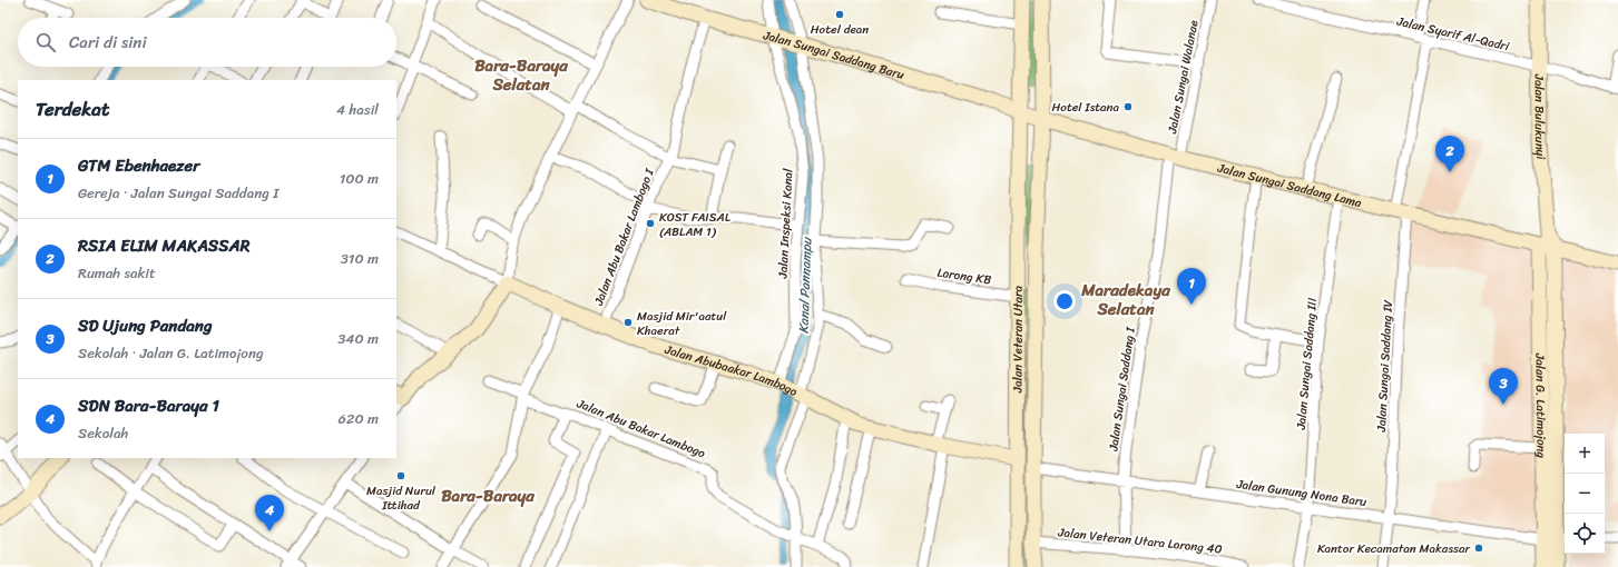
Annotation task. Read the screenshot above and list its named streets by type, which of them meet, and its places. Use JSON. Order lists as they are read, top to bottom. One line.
{"streets":{"main road":["Jalan Sungai Saddang Baru","Jalan Bulukunyi","Jalan Sungai Saddang Lama","Jalan Veteran Utara","Jalan Abubaakar Lambogo","Jalan G. Latimojong"],"street":["Jalan Syarif Al-Qadri","Jalan Sungai Walanae","Jalan Inspeksi Kanal","Jalan Abu Bakar Lambogo I","Lorong KB","Jalan Sungai Saddang III","Jalan Sungai Saddang IV","Jalan Sungai Saddang I","Jalan Abu Bakar Lambogo","Jalan Gunung Nona Baru","Jalan Veteran Utara Lorong 40"]},"crossings":[["Jalan Syarif Al-Qadri","Jalan Bulukunyi"],["Jalan Syarif Al-Qadri","Jalan Sungai Saddang IV"],["Jalan Sungai Saddang Baru","Jalan Sungai Saddang Lama"],["Jalan Sungai Saddang Baru","Jalan Inspeksi Kanal"],["Jalan Sungai Saddang Baru","Jalan Veteran Utara"],["Jalan Sungai Walanae","Jalan Sungai Saddang Lama"],["Jalan Sungai Walanae","Jalan Sungai Saddang I"],["Jalan Bulukunyi","Jalan Sungai Saddang Lama"],["Jalan Bulukunyi","Jalan G. Latimojong"],["Jalan Sungai Saddang Lama","Jalan Veteran Utara"],["Jalan Sungai Saddang Lama","Jalan Sungai Saddang III"],["Jalan Sungai Saddang Lama","Jalan Sungai Saddang IV"],["Jalan Sungai Saddang Lama","Jalan Sungai Saddang I"],["Jalan Sungai Saddang Lama","Jalan G. Latimojong"],["Jalan Inspeksi Kanal","Jalan Abubaakar Lambogo"],["Jalan Abu Bakar Lambogo I","Jalan Abubaakar Lambogo"],["Lorong KB","Jalan Veteran Utara"],["Jalan Veteran Utara","Jalan Abubaakar Lambogo"],["Jalan Veteran Utara","Jalan Gunung Nona Baru"],["Jalan Veteran Utara","Jalan Veteran Utara Lorong 40"],["Jalan Sungai Saddang III","Jalan Gunung Nona Baru"],["Jalan Sungai Saddang IV","Jalan Gunung Nona Baru"],["Jalan Sungai Saddang I","Jalan Gunung Nona Baru"],["Jalan Sungai Saddang I","Jalan Veteran Utara Lorong 40"],["Jalan G. Latimojong","Jalan Gunung Nona Baru"]],"districts":["Bara-Baraya Selatan","Maradekaya Selatan","Bara-Baraya"],"water":["Kanal Pannampu"],"places":["Hotel dean","Hotel Istana","KOST FAISAL (ABLAM 1)","Masjid Mir'aatul Khaerat","Masjid Nurul Ittihad","Kantor Kecamatan Makassar"],"page":{"search":"Cari di sini","heading":["Terdekat","4 hasil"],"pins":["2","1","3","4"],"list":[{"mark":"1","name":"GTM Ebenhaezer","note":"Gereja · Jalan Sungai Saddang I","value":"100 m"},{"mark":"2","name":"RSIA ELIM MAKASSAR","note":"Rumah sakit","value":"310 m"},{"mark":"3","name":"SD Ujung Pandang","note":"Sekolah · Jalan G. Latimojong","value":"340 m"},{"mark":"4","name":"SDN Bara-Baraya 1","note":"Sekolah","value":"620 m"}],"map_buttons":["+","−"]}}
